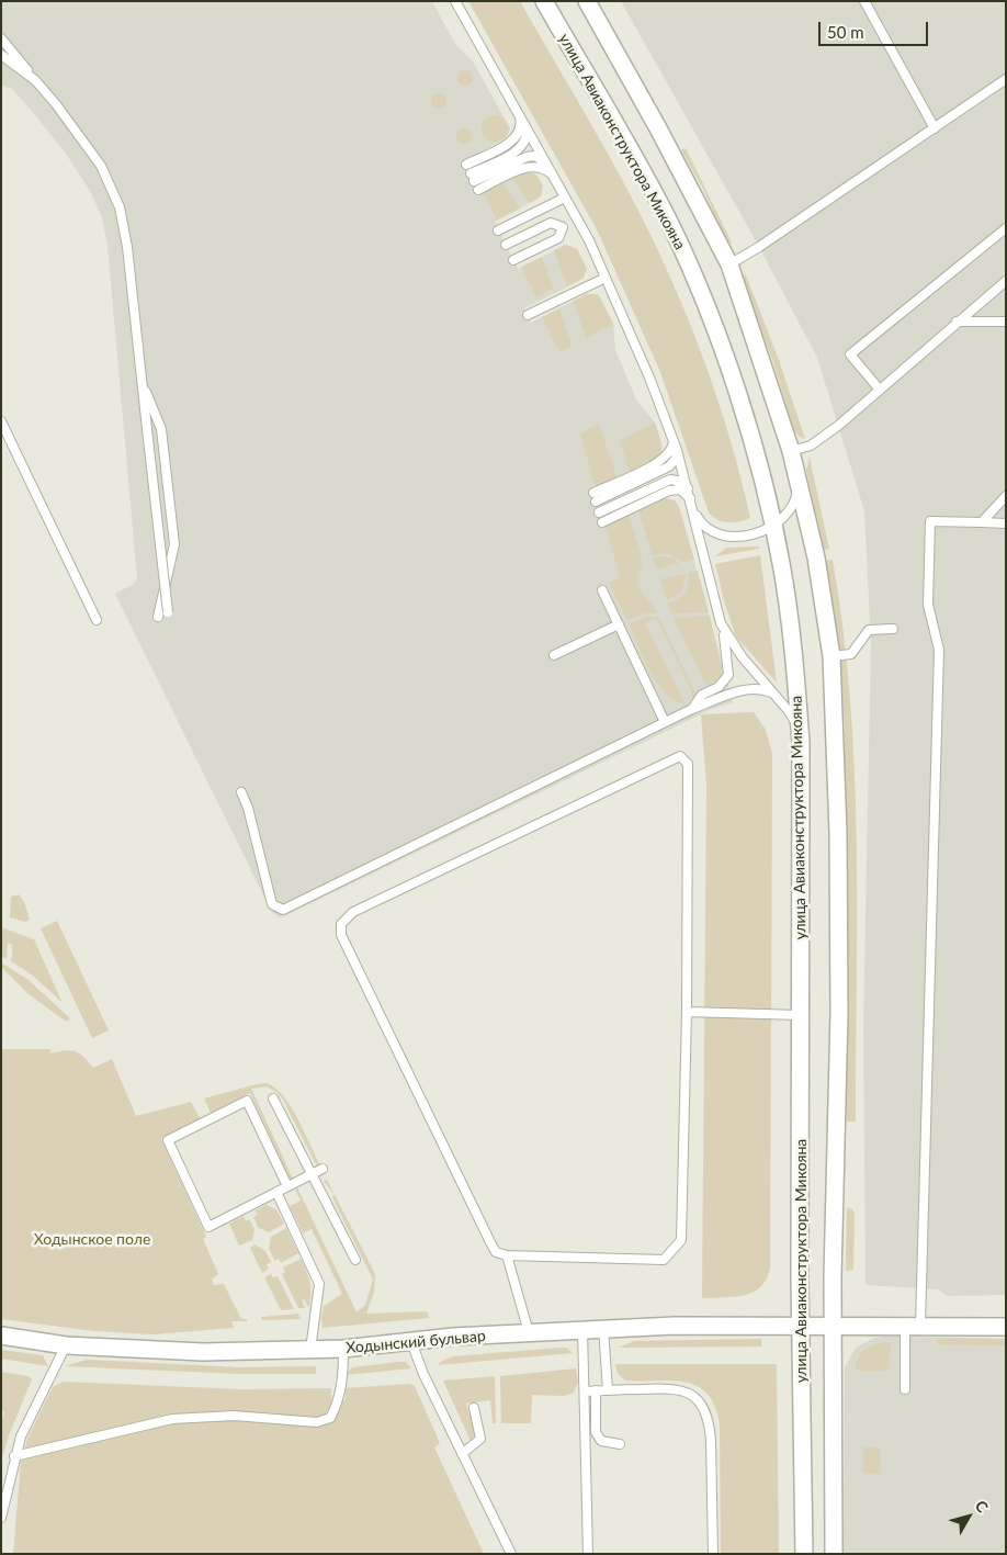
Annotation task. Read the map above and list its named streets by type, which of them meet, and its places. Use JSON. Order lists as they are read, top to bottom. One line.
{"streets":{"street":["улица Авиаконструктора Микояна","Ходынский бульвар"]},"crossings":[["улица Авиаконструктора Микояна","Ходынский бульвар"]],"parks":["Ходынское поле"],"scale_bar":"50 m","north":"top right"}
